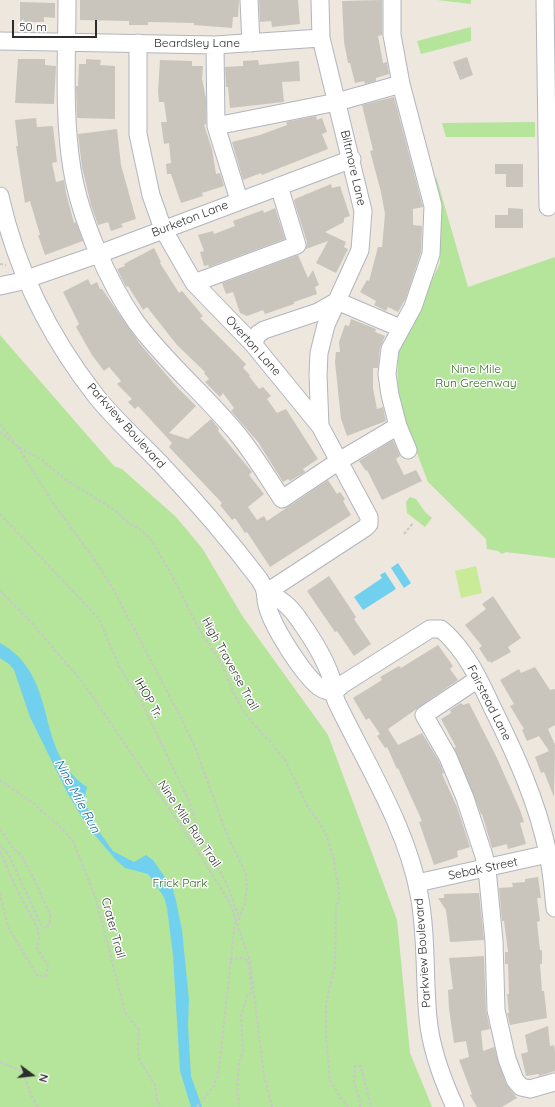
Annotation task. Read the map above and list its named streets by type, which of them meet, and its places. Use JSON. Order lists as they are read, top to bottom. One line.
{"streets":{"street":["Beardsley Lane","Biltmore Lane","Burketon Lane","Overton Lane","Parkview Boulevard","Fairstead Lane","Sebak Street"],"path":["High Traverse Trail","IHOP Tr.","Nine Mile Run Trail","Crater Trail"]},"crossings":[["Beardsley Lane","Biltmore Lane"],["Beardsley Lane","Overton Lane"],["Biltmore Lane","Burketon Lane"],["Biltmore Lane","Overton Lane"],["Burketon Lane","Overton Lane"],["Burketon Lane","Parkview Boulevard"],["Overton Lane","Parkview Boulevard"],["Parkview Boulevard","Fairstead Lane"],["Parkview Boulevard","Sebak Street"],["Fairstead Lane","Sebak Street"]],"water":["Nine Mile Run"],"parks":["Nine Mile Run Greenway","Frick Park"],"scale_bar":"50 m","north":"right"}
